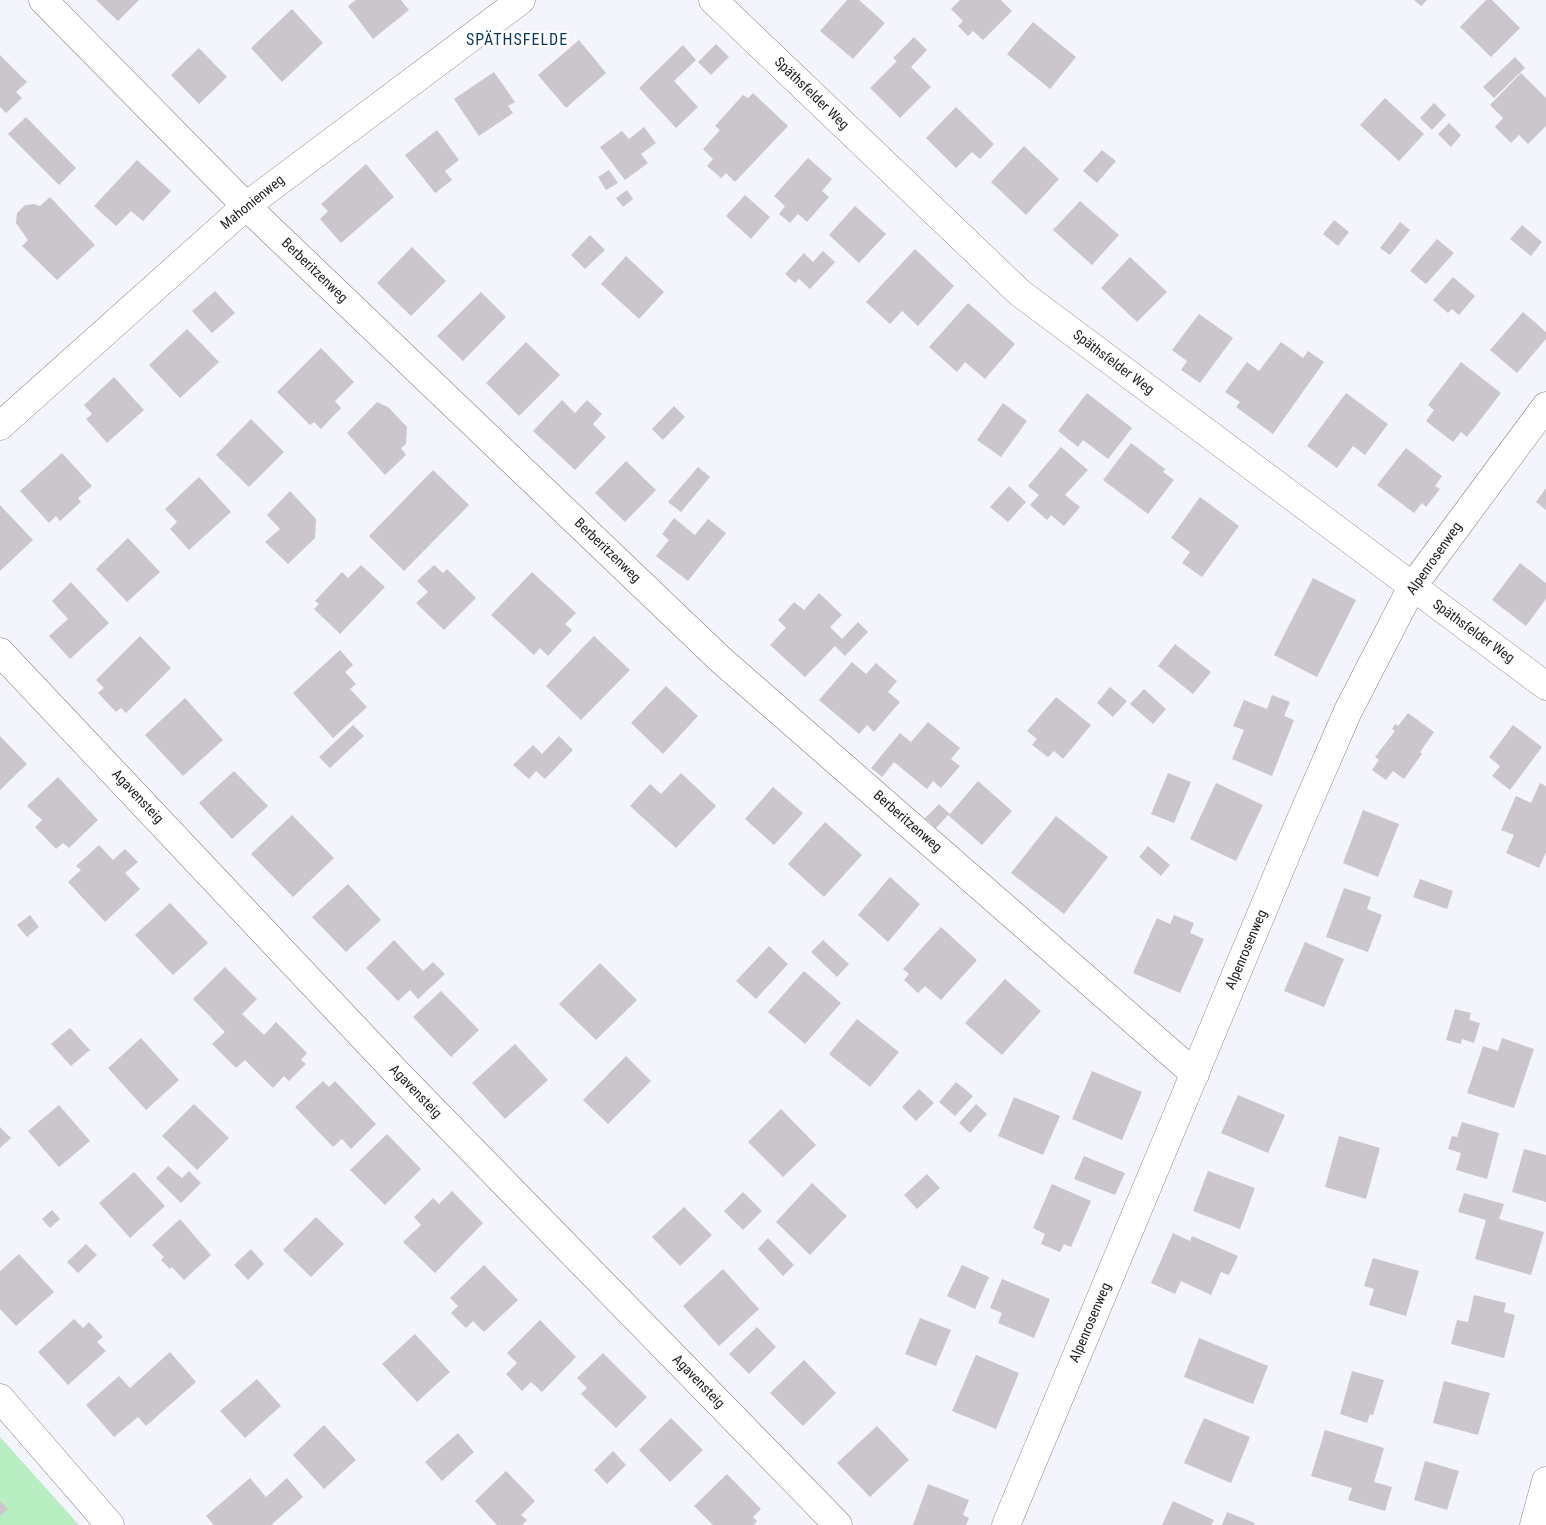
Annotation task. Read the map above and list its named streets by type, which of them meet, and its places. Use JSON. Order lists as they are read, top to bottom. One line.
{"streets":{"street":["Späthsfelder Weg","Mahonienweg","Berberitzenweg","Alpenrosenweg","Agavensteig"]},"crossings":[["Späthsfelder Weg","Alpenrosenweg"],["Mahonienweg","Berberitzenweg"],["Berberitzenweg","Alpenrosenweg"]],"districts":["SPÄTHSFELDE"]}
